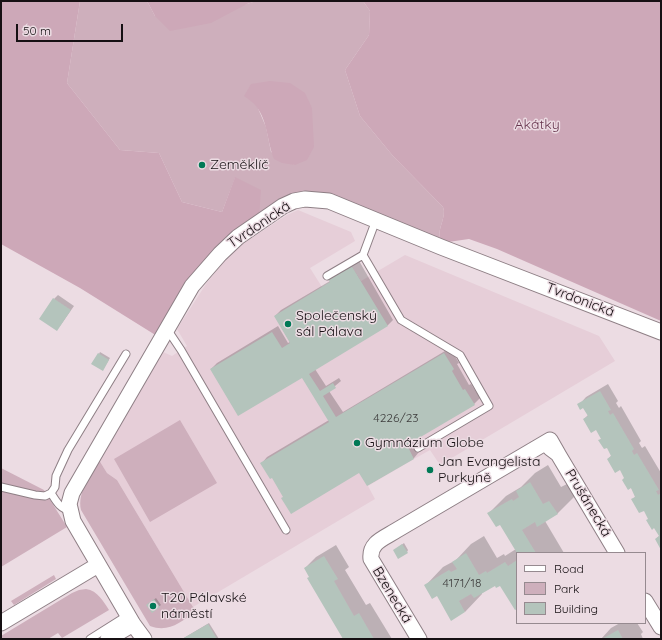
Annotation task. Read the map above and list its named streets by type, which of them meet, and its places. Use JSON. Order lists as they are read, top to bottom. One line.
{"streets":{"street":["Tvrdonická","Prušánecká","Bzenecká"]},"crossings":[["Prušánecká","Bzenecká"]],"parks":["Akátky"],"places":["Zeměklíč","Společenský sál Pálava","Gymnázium Globe","Jan Evangelista Purkyně","T20 Pálavské náměstí"],"house_numbers":["4226/23","4171/18"],"legend":["Road","Park","Building"],"scale_bar":"50 m"}
